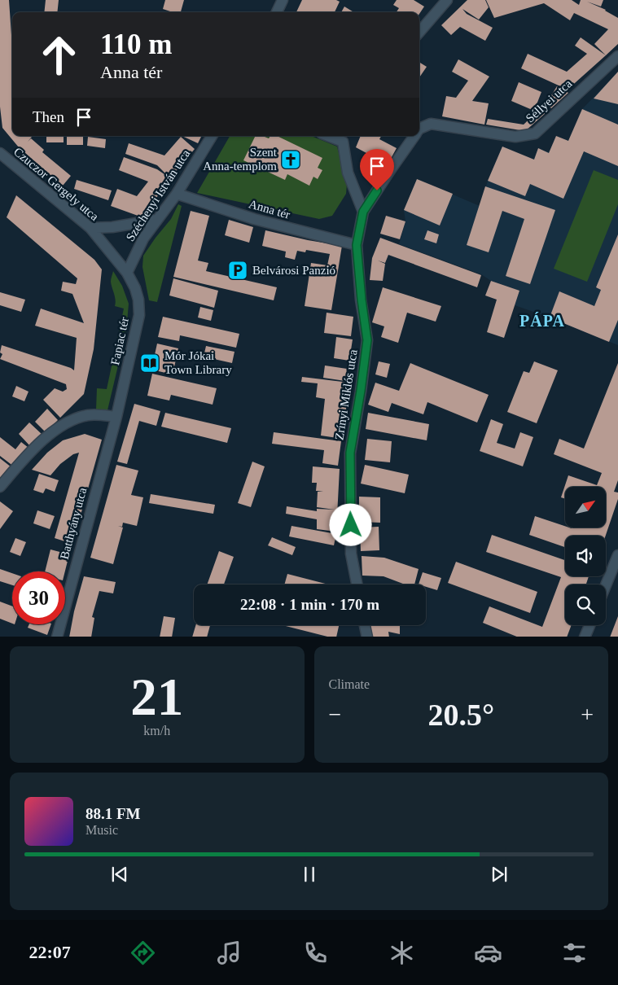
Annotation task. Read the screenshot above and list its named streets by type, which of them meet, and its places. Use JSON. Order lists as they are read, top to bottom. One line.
{"streets":{"street":["Séllyei utca","Czuczor Gergely utca","Széchenyi István utca","Anna tér","Fapiac tér","Zrínyi Miklós utca","Batthyány utca"]},"crossings":[["Czuczor Gergely utca","Széchenyi István utca"],["Czuczor Gergely utca","Fapiac tér"],["Széchenyi István utca","Anna tér"],["Széchenyi István utca","Fapiac tér"],["Anna tér","Zrínyi Miklós utca"],["Fapiac tér","Batthyány utca"]],"districts":["PÁPA"],"places":{"church":["Szent Anna-templom"],"parking":["Belvárosi Panzió"],"library":["Mór Jókai Town Library"]},"north":"top right","page":{"turn":["110 m","Anna tér"],"then":"Then","limit":"30","trip":"22:08 · 1 min · 170 m","tile":[["21","km/h"],"Climate"],"heat":["−","20.5°","+"],"song":["88.1 FM","Music"],"tabs":"22:07"}}
